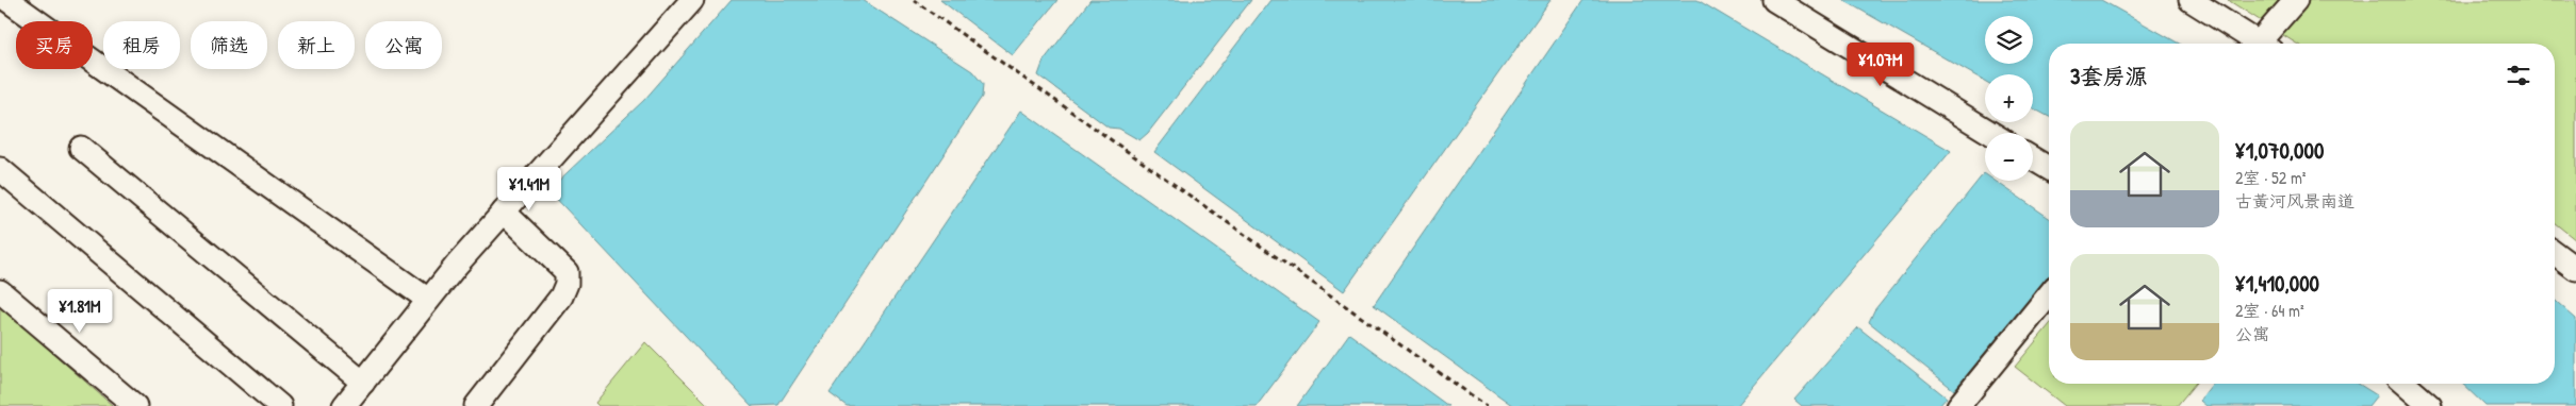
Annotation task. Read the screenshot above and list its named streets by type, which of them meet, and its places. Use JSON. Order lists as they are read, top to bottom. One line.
{"page":{"map_buttons":["+","−"],"chip":["买房","租房","筛选","新上","公寓"],"price":["¥1.07M","¥1.41M","¥1.81M"],"heading":"3套房源","list":[{"name":"¥1,070,000","note":"2室 · 52 m² · 古黄河风景南道"},{"name":"¥1,410,000","note":"2室 · 64 m² · 公寓"}]}}
